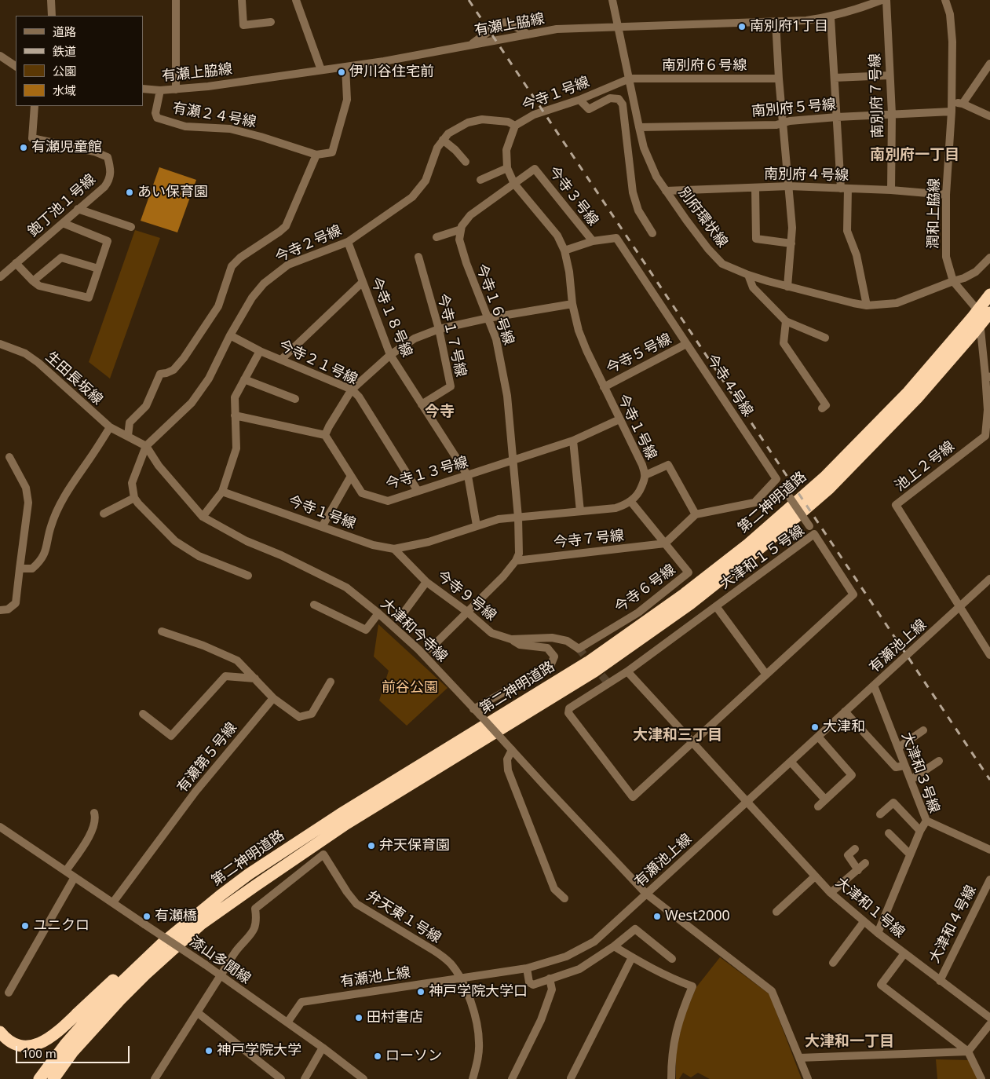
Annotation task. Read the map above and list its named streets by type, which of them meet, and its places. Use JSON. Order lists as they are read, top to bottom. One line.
{"streets":{"highway":["第二神明道路"],"street":["有瀬上脇線","南別府６号線","今寺１号線","南別府７号線","南別府５号線","有瀬２４号線","南別府４号線","今寺３号線","鉋丁池１号線","潤和上脇線","別府環状線","今寺２号線","今寺１６号線","今寺１８号線","今寺１７号線","今寺５号線","今寺２１号線","生田長坂線","今寺４号線","池上２号線","今寺１３号線","今寺７号線","大津和１５号線","今寺６号線","今寺９号線","大津和今寺線","有瀬池上線","有瀬第５号線","大津和３号線","大津和１号線","弁天東１号線","大津和４号線","漆山多聞線"]},"crossings":[["有瀬上脇線","有瀬２４号線"],["有瀬上脇線","別府環状線"],["南別府６号線","今寺１号線"],["南別府６号線","別府環状線"],["今寺１号線","今寺３号線"],["今寺１号線","別府環状線"],["今寺１号線","今寺２号線"],["今寺１号線","今寺１６号線"],["今寺１号線","今寺１８号線"],["今寺１号線","今寺５号線"],["今寺１号線","今寺４号線"],["今寺１号線","今寺１３号線"],["今寺１号線","今寺６号線"],["今寺１号線","今寺９号線"],["南別府７号線","南別府５号線"],["南別府７号線","南別府４号線"],["南別府５号線","潤和上脇線"],["南別府５号線","別府環状線"],["南別府４号線","潤和上脇線"],["南別府４号線","別府環状線"],["今寺３号線","今寺４号線"],["潤和上脇線","別府環状線"],["潤和上脇線","第二神明道路"],["今寺２号線","今寺１８号線"],["今寺２号線","今寺２１号線"],["今寺２号線","大津和今寺線"],["今寺１６号線","今寺１３号線"],["今寺１６号線","今寺７号線"],["今寺１８号線","今寺１７号線"],["今寺１８号線","今寺１３号線"],["今寺５号線","今寺４号線"],["今寺２１号線","今寺１３号線"],["生田長坂線","大津和今寺線"],["今寺４号線","大津和１５号線"],["池上２号線","有瀬池上線"],["今寺７号線","今寺６号線"],["今寺６号線","今寺９号線"],["大津和今寺線","有瀬池上線"],["有瀬池上線","大津和３号線"],["有瀬池上線","大津和１号線"],["有瀬池上線","弁天東１号線"],["有瀬池上線","漆山多聞線"],["有瀬第５号線","漆山多聞線"],["大津和３号線","大津和１号線"],["大津和１号線","大津和４号線"],["弁天東１号線","漆山多聞線"]],"districts":["南別府一丁目","今寺","大津和三丁目","大津和一丁目"],"parks":["前谷公園"],"places":["南別府1丁目","伊川谷住宅前","有瀬児童館","あい保育園","大津和","弁天保育園","有瀬橋","West2000","ユニクロ","神戸学院大学口","田村書店","神戸学院大学","ローソン"],"legend":["道路","鉄道","公園","水域"],"scale_bar":"100 m"}
